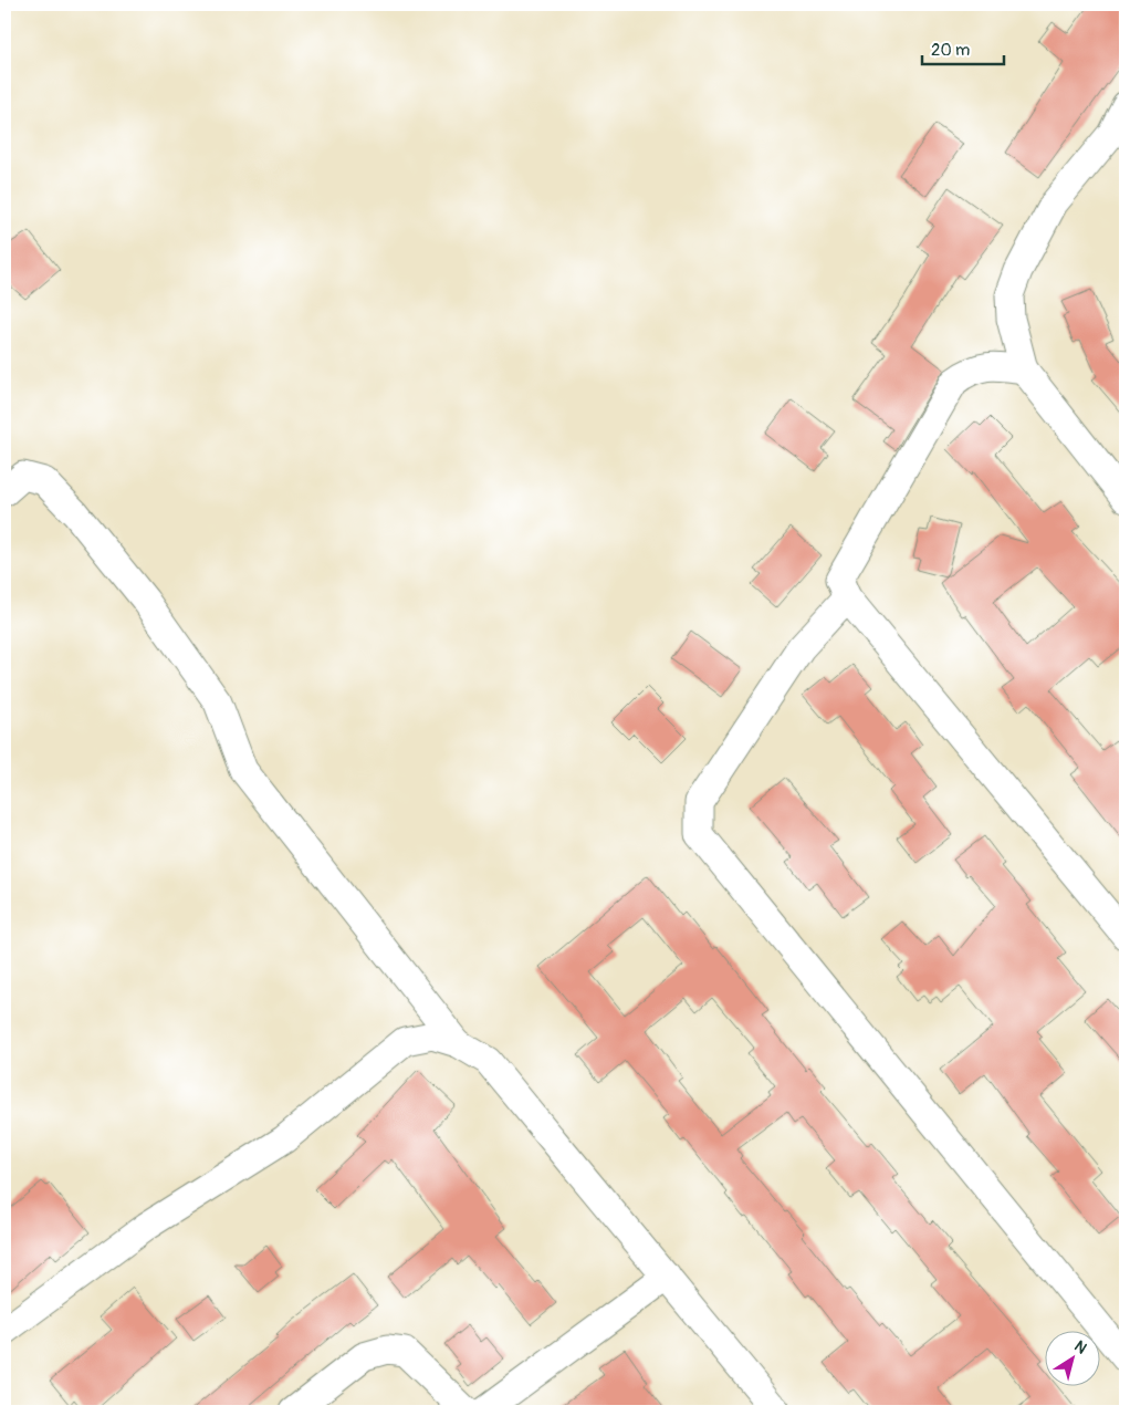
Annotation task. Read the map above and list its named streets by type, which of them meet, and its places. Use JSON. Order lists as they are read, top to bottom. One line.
{"scale_bar":"20 m","north":"top right"}
